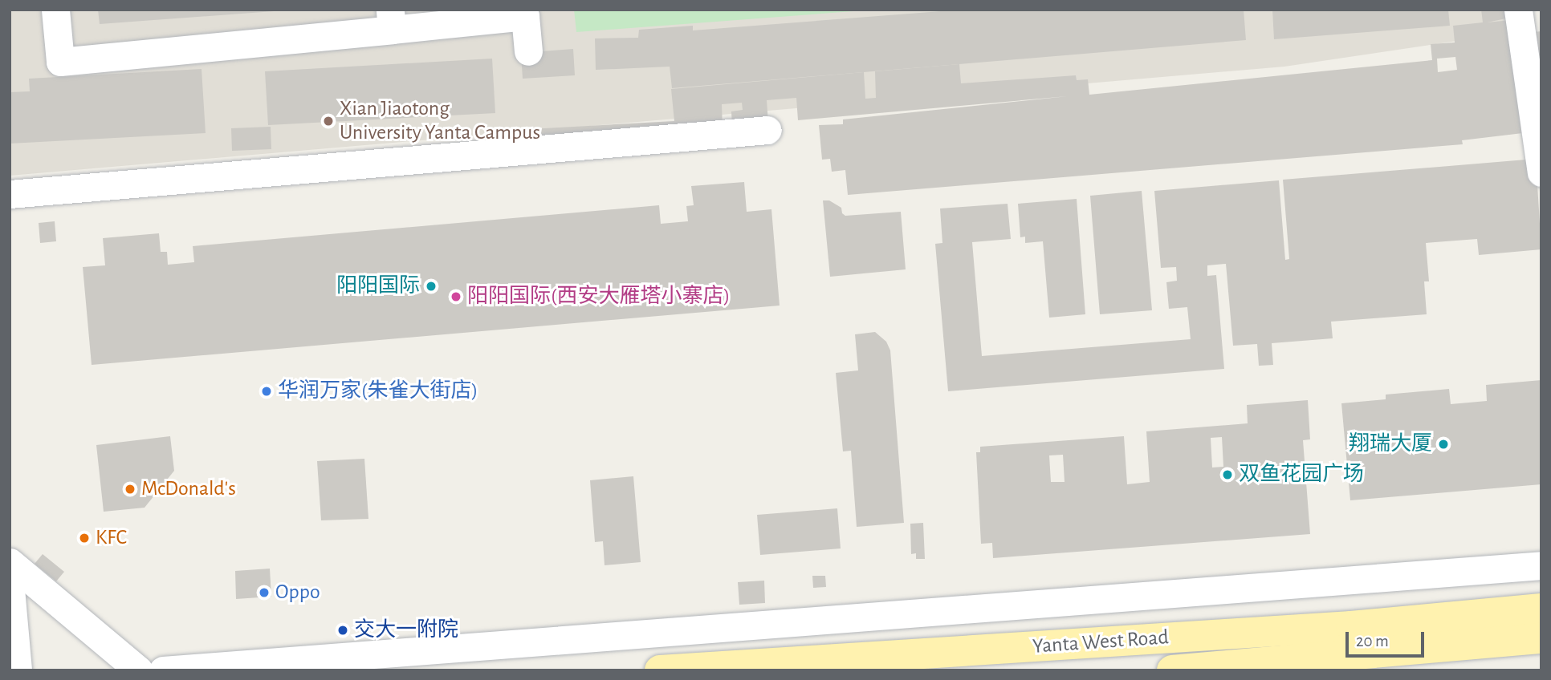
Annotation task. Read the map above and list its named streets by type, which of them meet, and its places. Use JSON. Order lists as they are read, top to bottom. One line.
{"streets":{"main road":["Yanta West Road"]},"places":["Xian Jiaotong University Yanta Campus","阳阳国际","阳阳国际(西安大雁塔小寨店)","华润万家(朱雀大街店)","翔瑞大厦","双鱼花园广场","McDonald's","KFC","Oppo","交大一附院"],"scale_bar":"20 m"}
